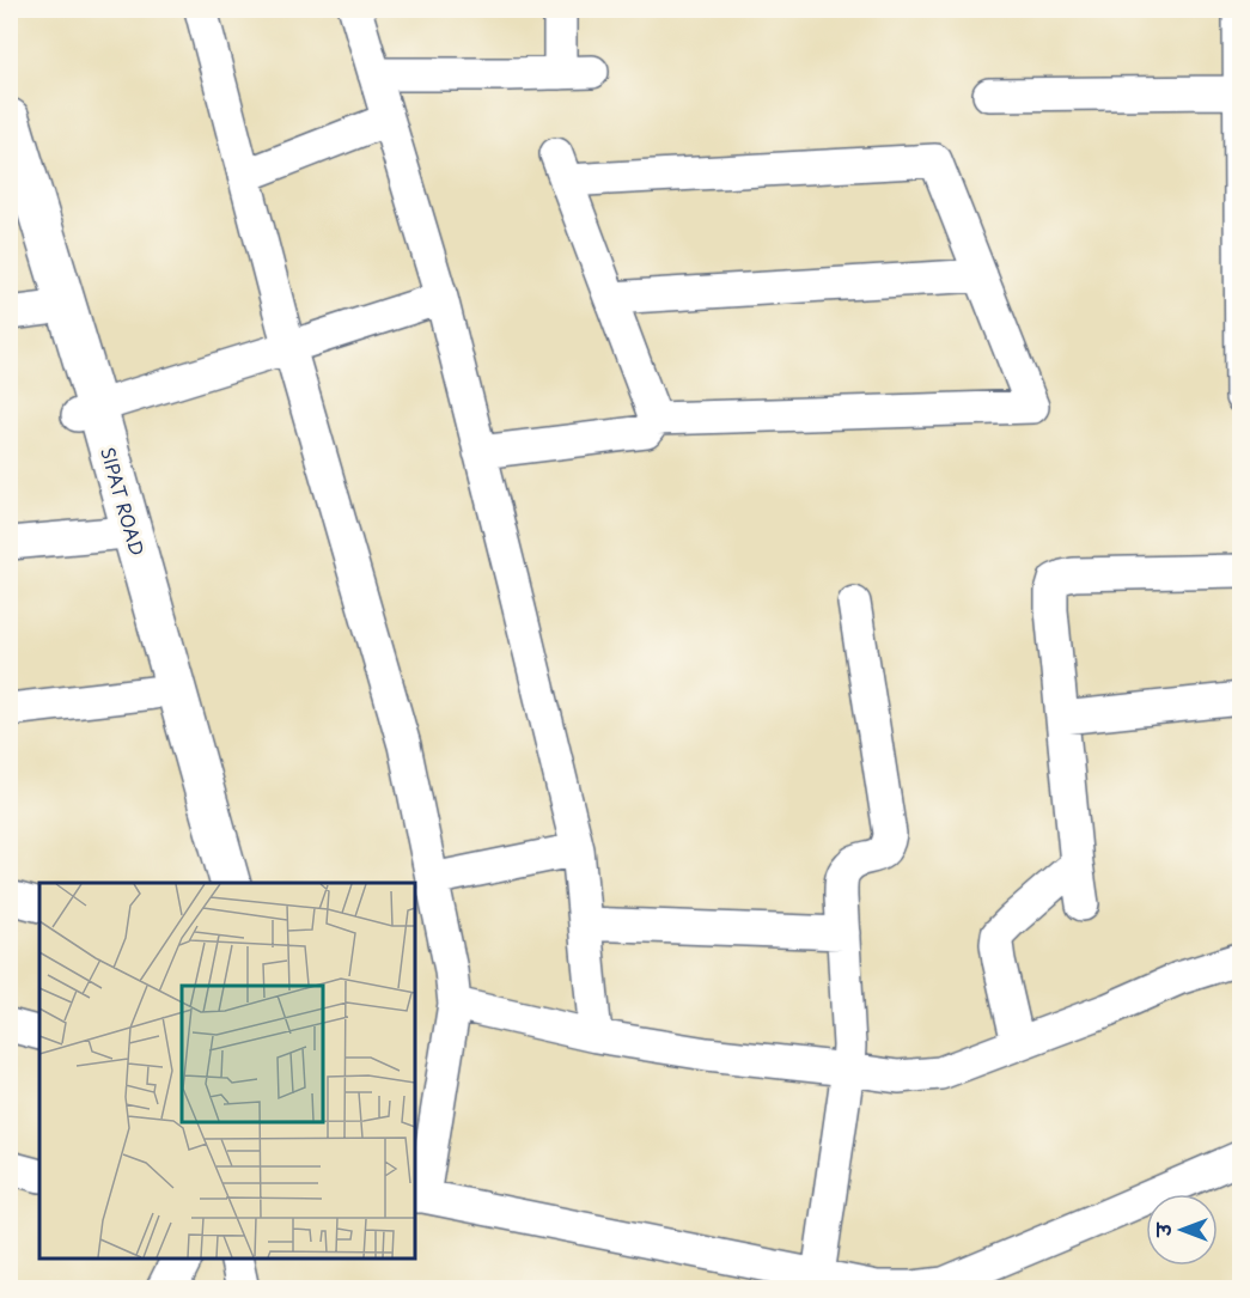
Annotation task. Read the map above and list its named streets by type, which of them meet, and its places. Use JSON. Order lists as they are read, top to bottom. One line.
{"streets":{"highway":["SIPAT ROAD"]},"north":"left"}
